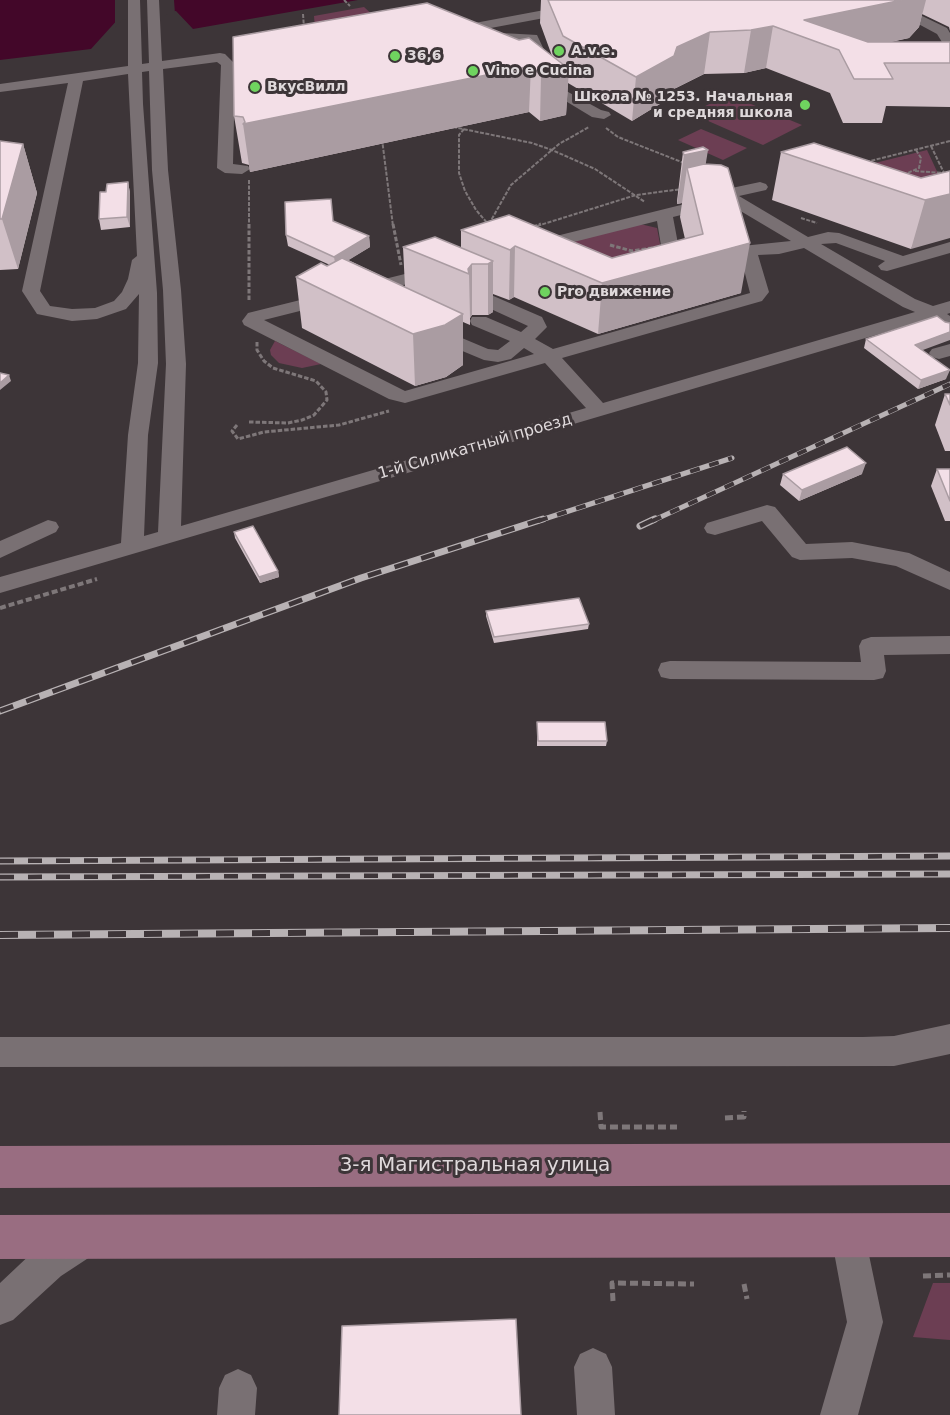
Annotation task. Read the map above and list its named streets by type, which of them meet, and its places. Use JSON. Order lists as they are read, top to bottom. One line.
{"streets":{"main road":["3-я Магистральная улица"],"street":["1-й Силикатный проезд"]},"places":["A.v.e.","36,6","Vino e Cucina","ВкусВилл","Школа № 1253. Начальная и средняя школа","Pro движение"]}
